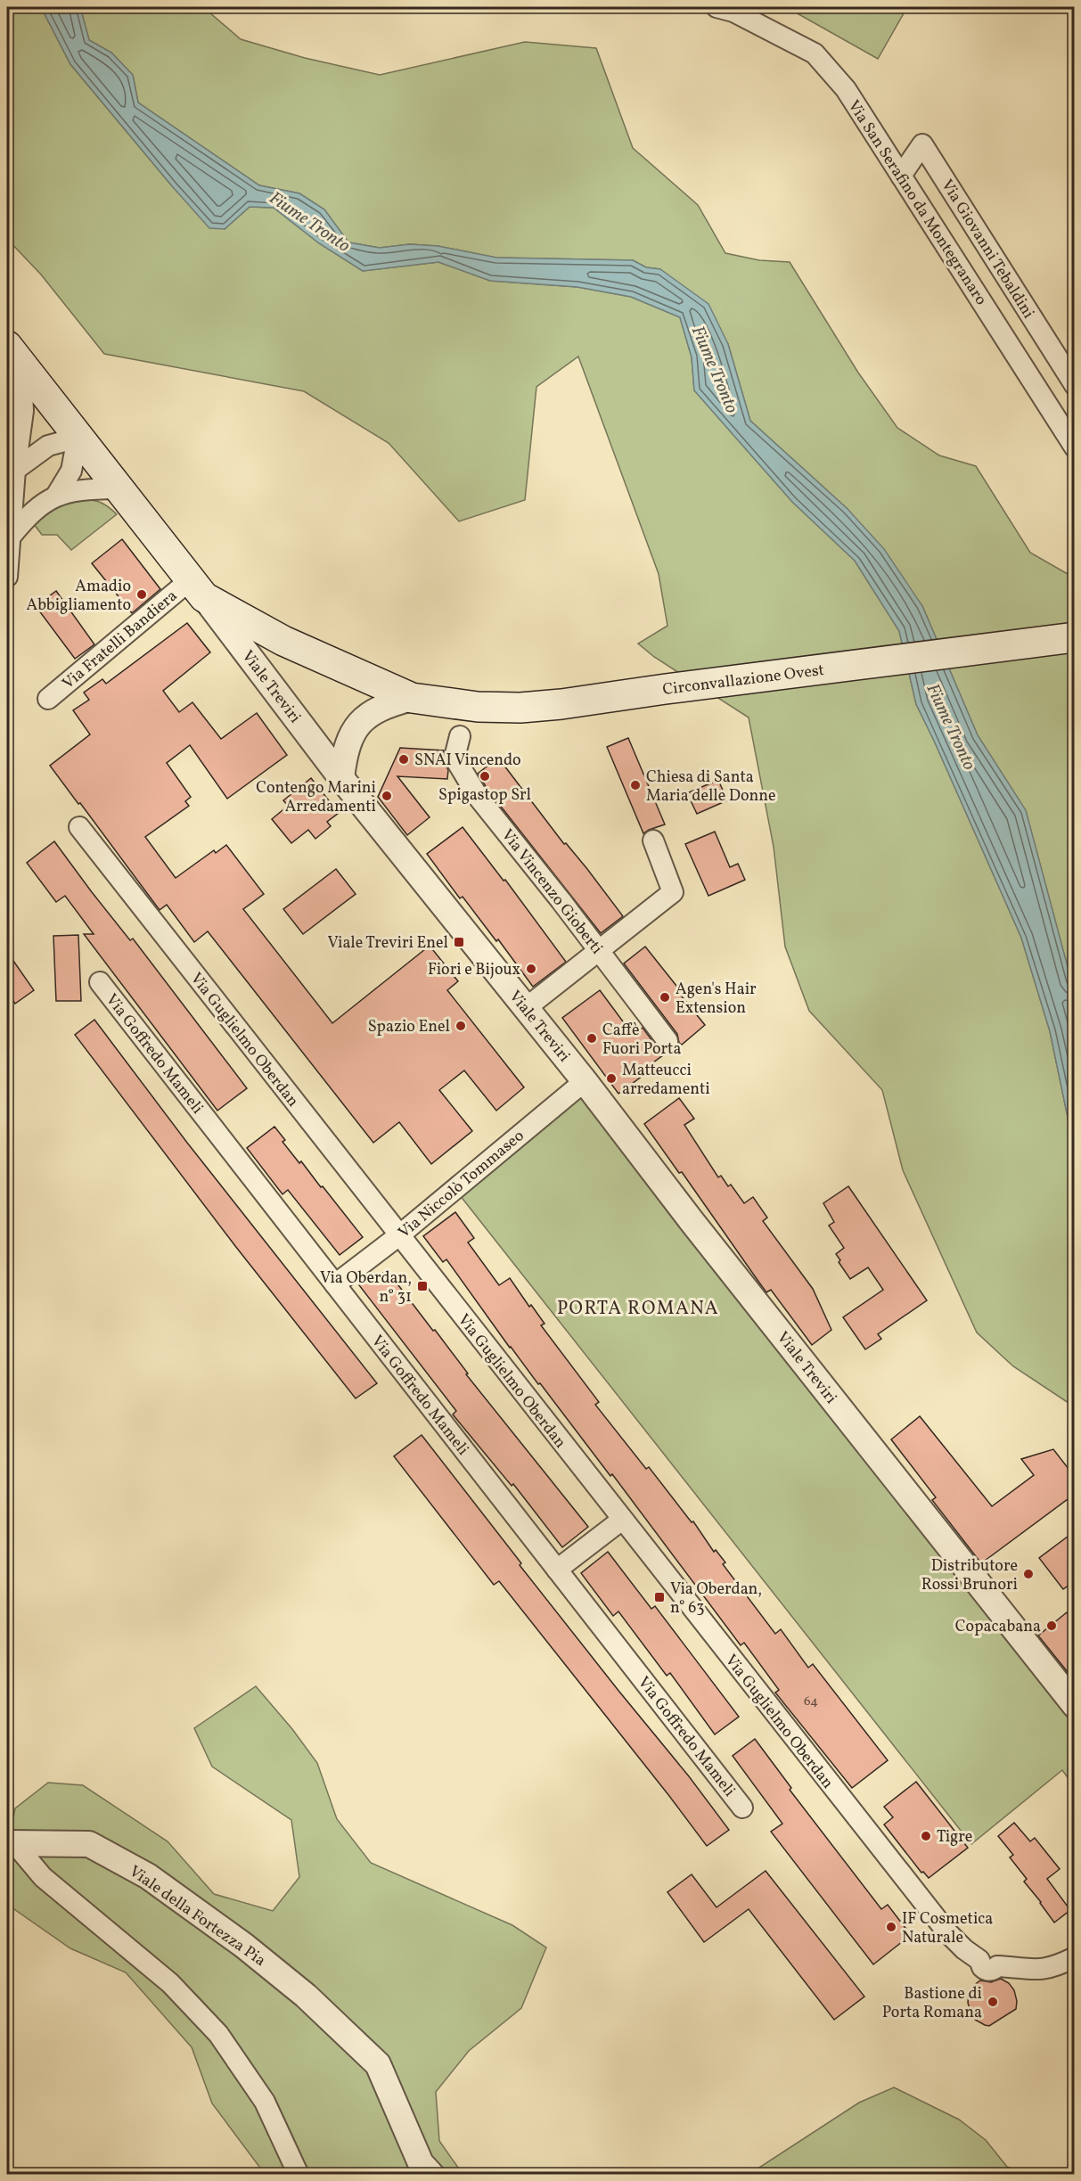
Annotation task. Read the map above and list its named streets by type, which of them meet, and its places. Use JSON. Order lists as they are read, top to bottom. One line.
{"streets":{"main road":["Circonvallazione Ovest","Viale Treviri"],"street":["Via San Serafino da Montegranaro","Via Giovanni Tebaldini","Via Fratelli Bandiera","Via Vincenzo Gioberti","Via Guglielmo Oberdan","Via Goffredo Mameli","Via Niccolò Tommaseo","Viale della Fortezza Pia"]},"crossings":[["Via San Serafino da Montegranaro","Via Giovanni Tebaldini"],["Via Fratelli Bandiera","Circonvallazione Ovest"],["Via Fratelli Bandiera","Viale Treviri"],["Circonvallazione Ovest","Viale Treviri"],["Viale Treviri","Via Niccolò Tommaseo"],["Via Guglielmo Oberdan","Via Niccolò Tommaseo"],["Via Goffredo Mameli","Via Niccolò Tommaseo"]],"districts":["PORTA ROMANA"],"water":["Fiume Tronto"],"places":{"other":["Amadio Abbigliamento","SNAI Vincendo","Spigastop Srl","Chiesa di Santa Maria delle Donne","Contengo Marini Arredamenti","Fiori e Bijoux","Agen's Hair Extension","Spazio Enel","Caffè Fuori Porta","Matteucci arredamenti","Distributore Rossi Brunori","Copacabana","Tigre","IF Cosmetica Naturale","Bastione di Porta Romana"],"transit":["Viale Treviri Enel","Via Oberdan, n° 31","Via Oberdan, n° 63"]},"house_numbers":["64"]}
